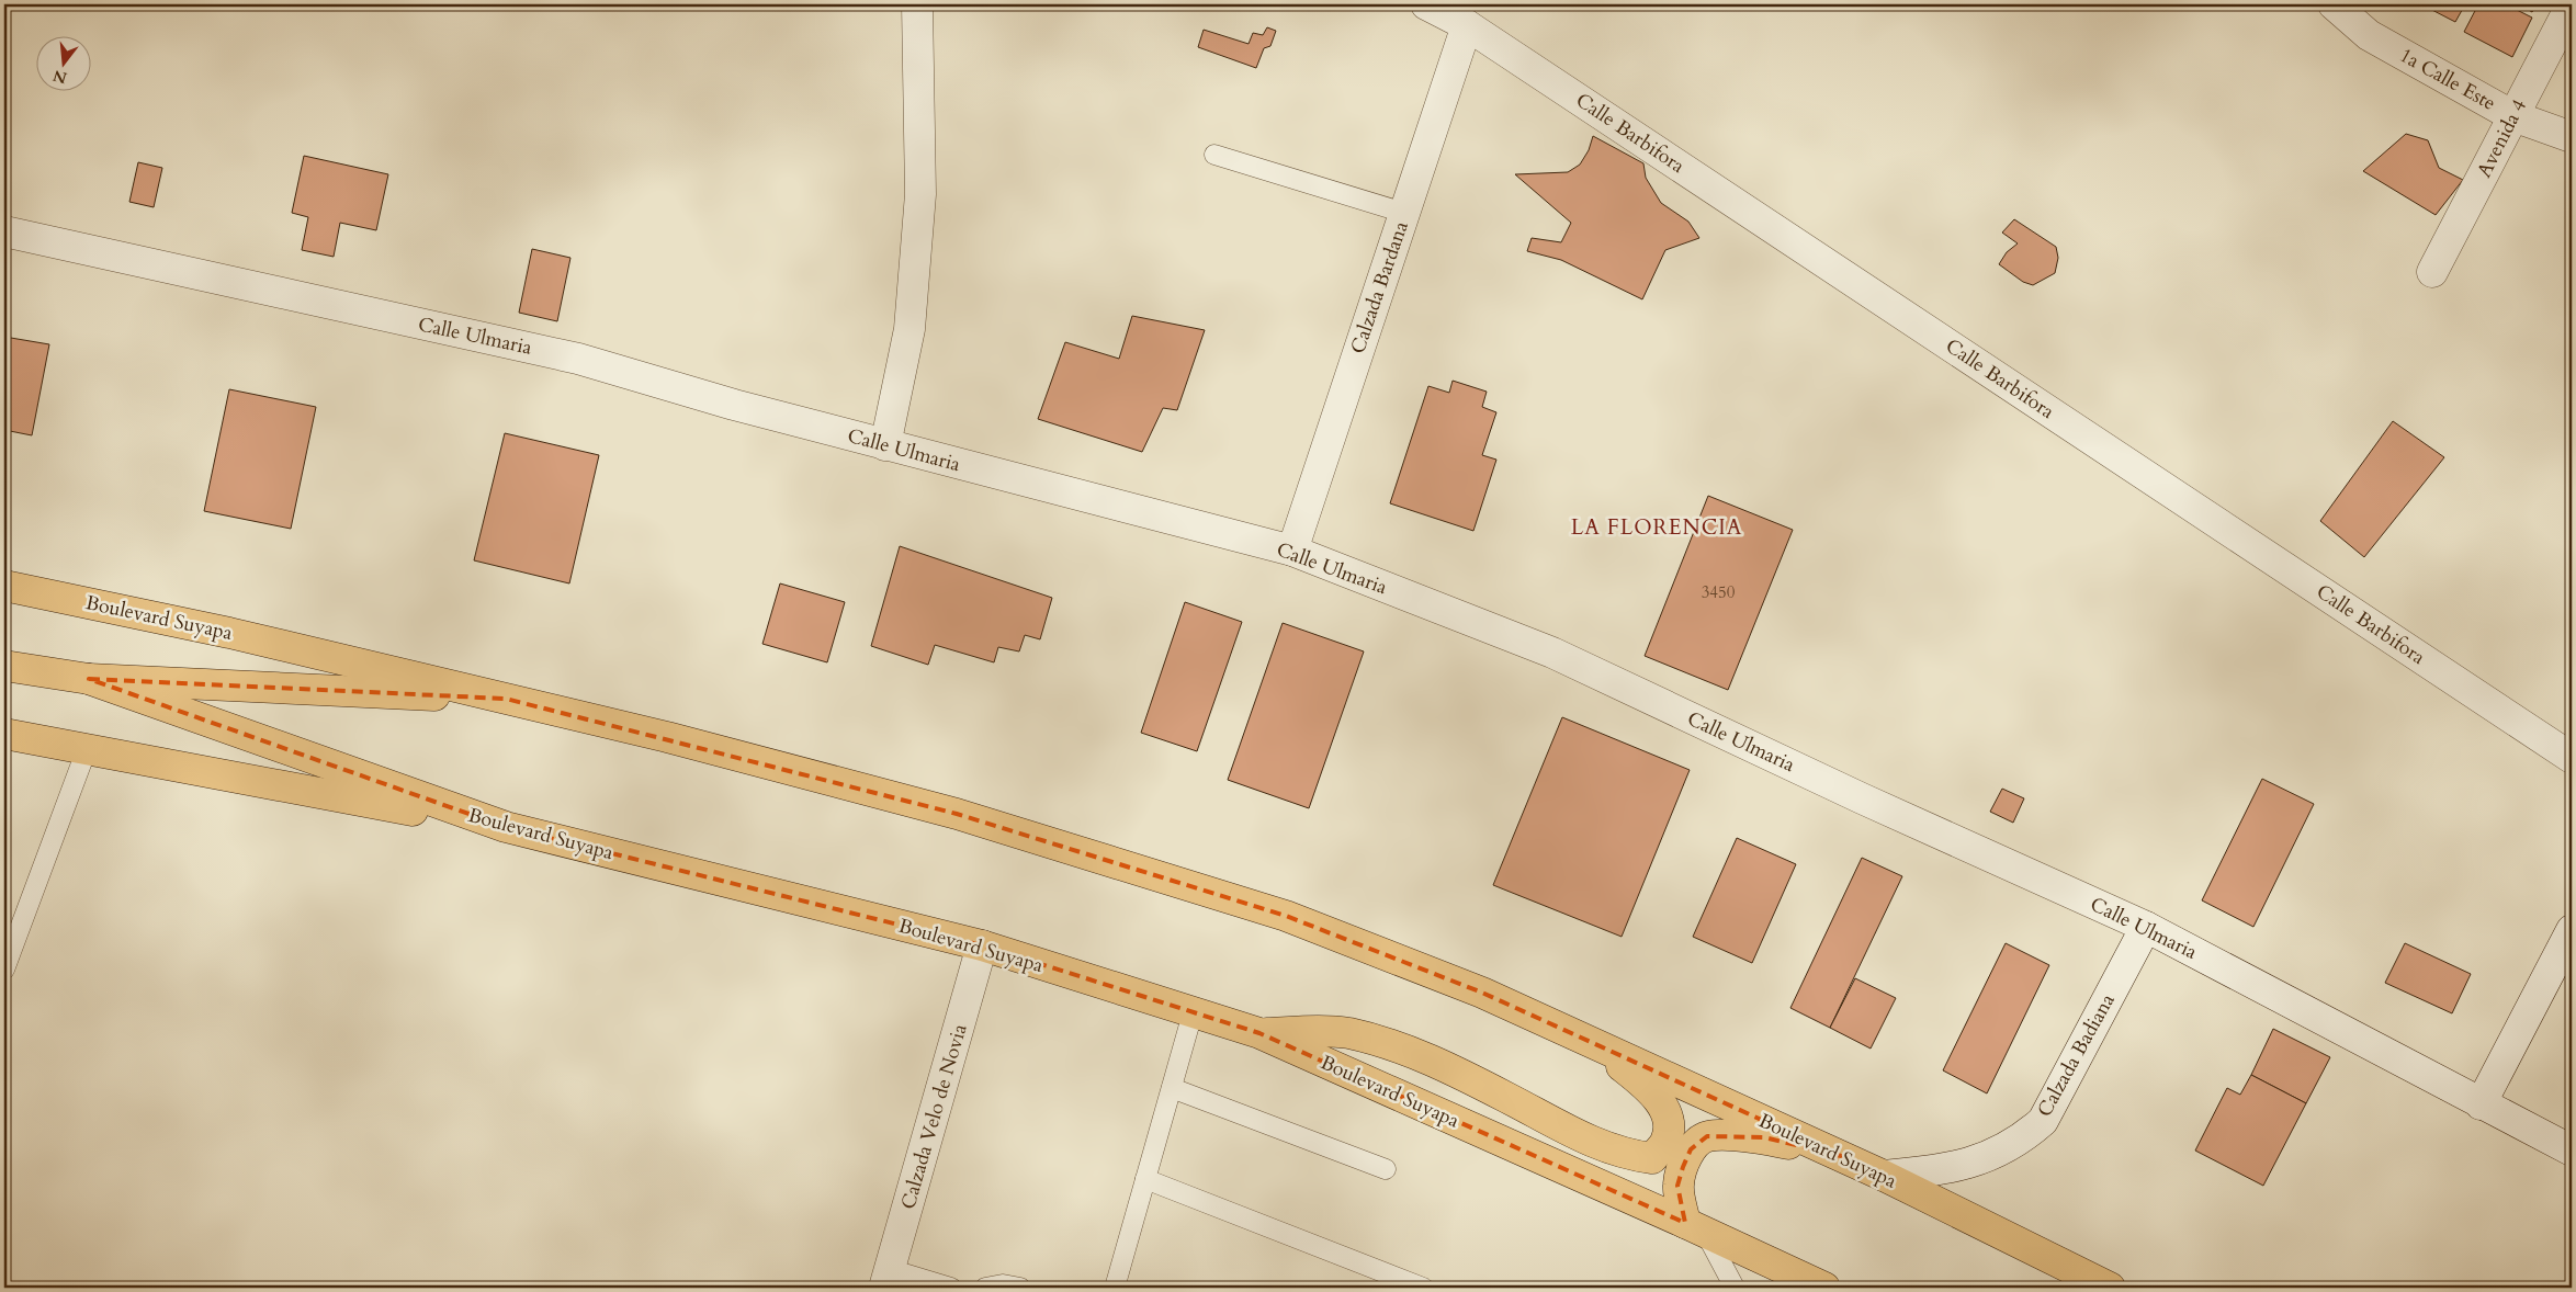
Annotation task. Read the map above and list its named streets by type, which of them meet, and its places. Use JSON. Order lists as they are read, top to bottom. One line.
{"streets":{"main road":["Boulevard Suyapa"],"street":["1a Calle Este","Calle Barbifora","Avenida 4","Calzada Bardana","Calle Ulmaria","Calzada Badiana","Calzada Velo de Novia"]},"crossings":[["1a Calle Este","Avenida 4"],["Calle Barbifora","Calzada Bardana"],["Calzada Bardana","Calle Ulmaria"],["Calle Ulmaria","Calzada Badiana"],["Boulevard Suyapa","Calzada Badiana"],["Boulevard Suyapa","Calzada Velo de Novia"]],"districts":["LA FLORENCIA"],"house_numbers":["3450"],"north":"bottom"}
